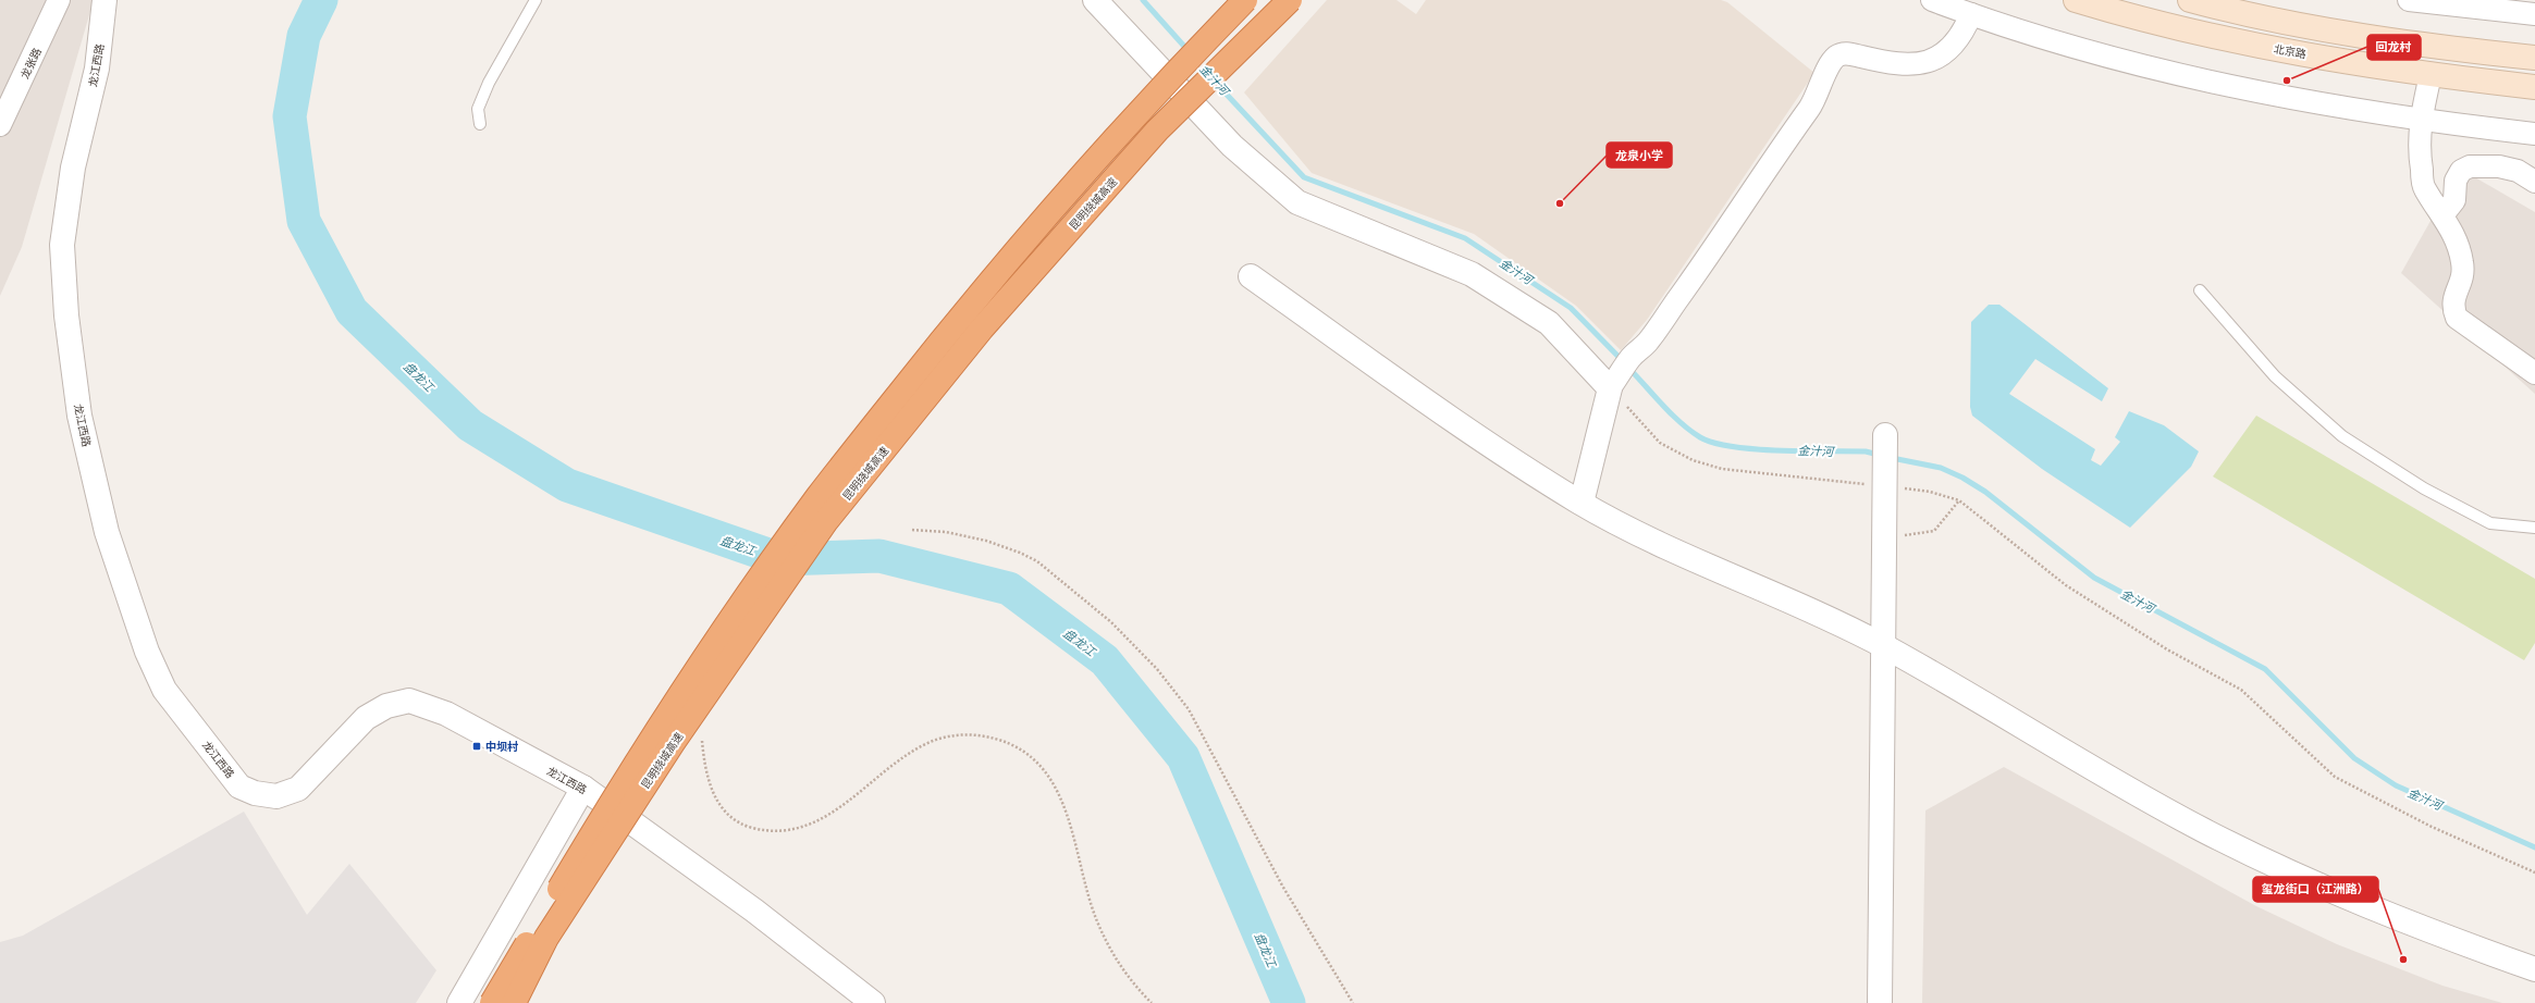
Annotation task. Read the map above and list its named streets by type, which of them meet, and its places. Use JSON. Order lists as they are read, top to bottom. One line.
{"streets":{"highway":["昆明绕城高速"],"main road":["北京路"],"street":["龙张路","龙江西路"]},"water":["金汁河","盘龙江"],"places":{"other":["回龙村","龙泉小学","玺龙街口（江洲路）"],"transit":["中坝村"]}}
